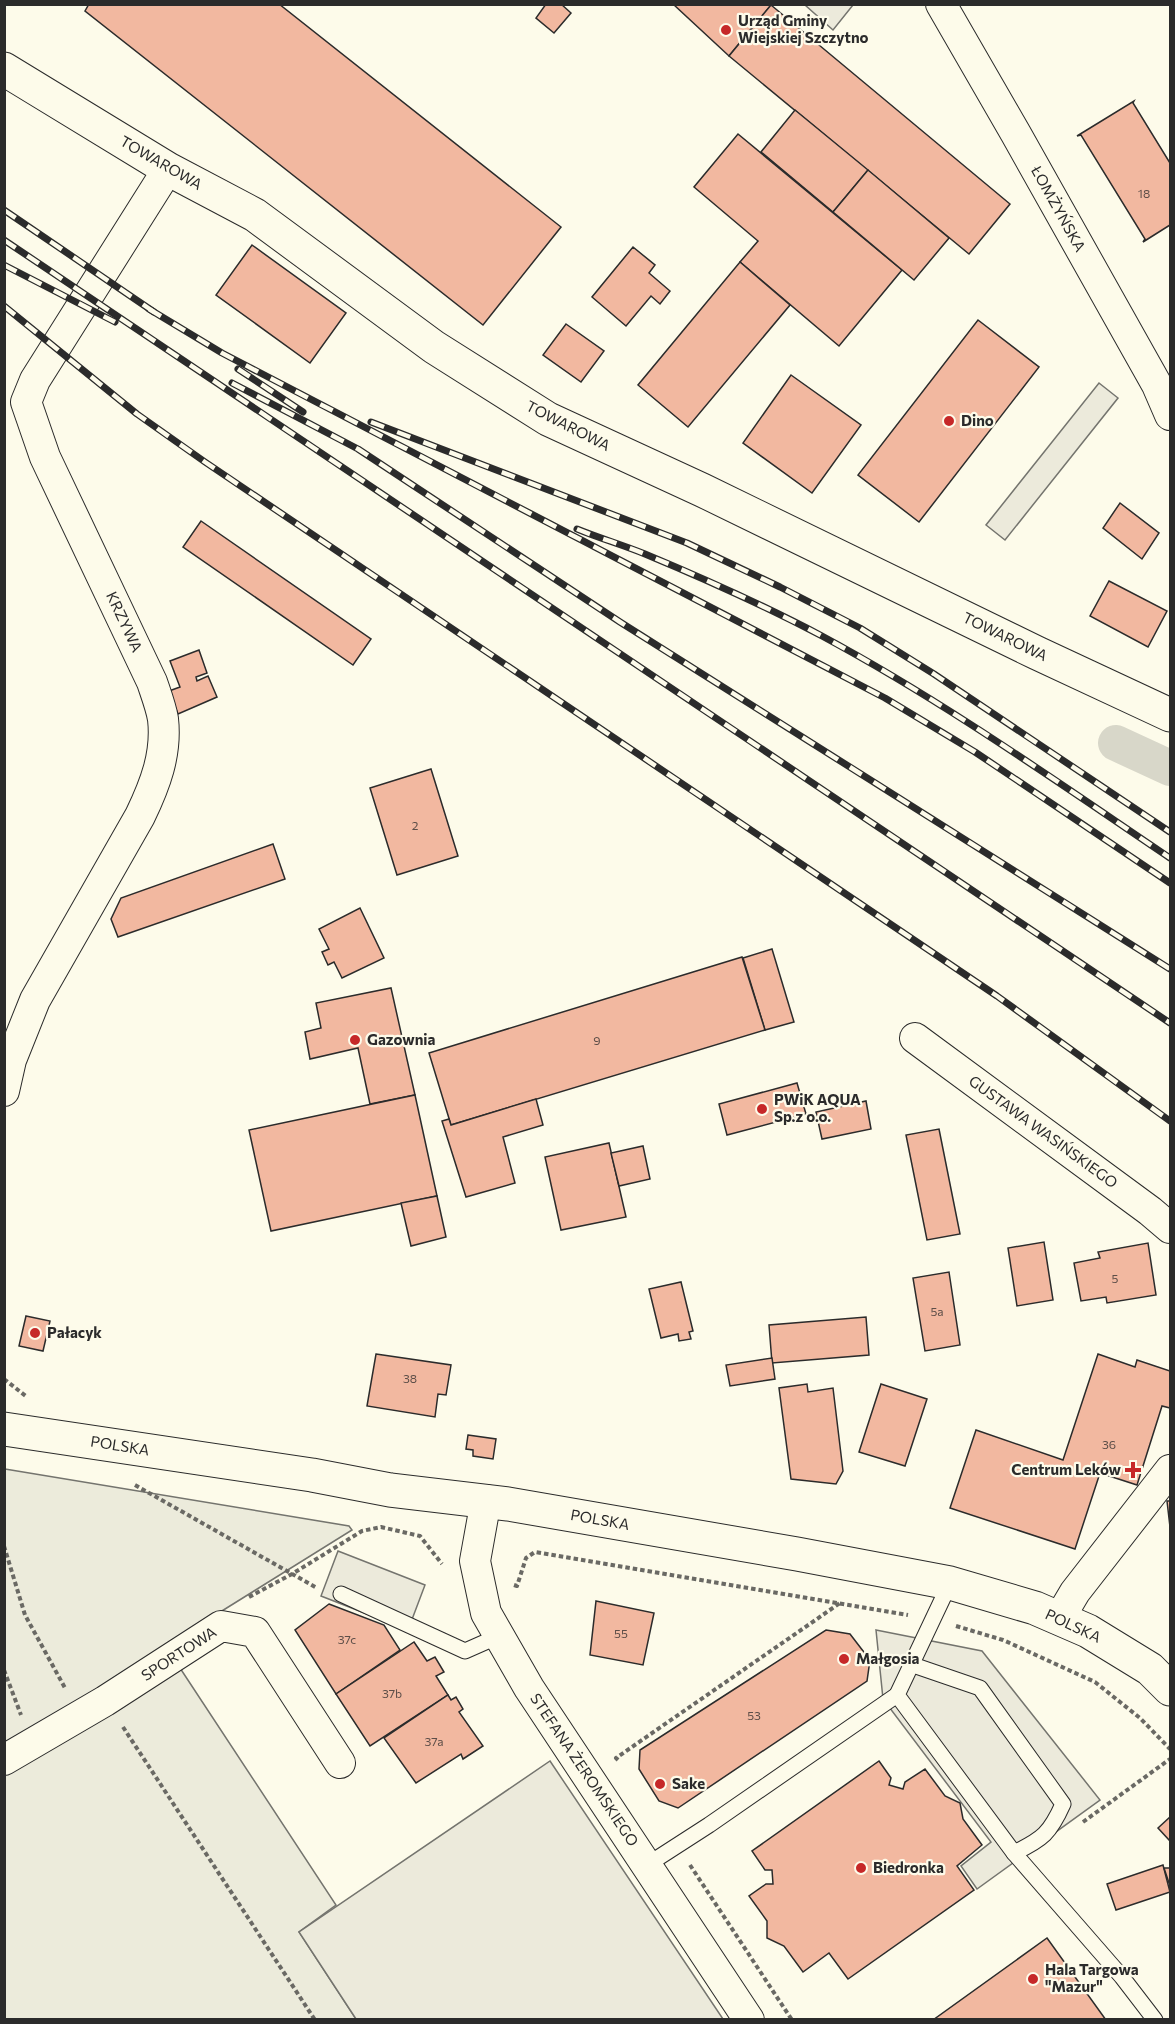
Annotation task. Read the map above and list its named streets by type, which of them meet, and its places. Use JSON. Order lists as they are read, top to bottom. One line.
{"streets":{"street":["TOWAROWA","ŁOMŻYŃSKA","KRZYWA","GUSTAWA WASIŃSKIEGO","POLSKA","SPORTOWA","STEFANA ŻEROMSKIEGO"]},"crossings":[["TOWAROWA","KRZYWA"],["POLSKA","STEFANA ŻEROMSKIEGO"]],"places":{"other":["Urząd Gminy Wiejskiej Szczytno","Dino","Gazownia","PWiK AQUA Sp.z o.o.","Pałacyk","Małgosia","Sake","Biedronka","Hala Targowa \"Mazur\""],"health":["Centrum Leków"]},"house_numbers":["18","2","9","5","5a","38","36","55","37c","37b","53","37a"]}
